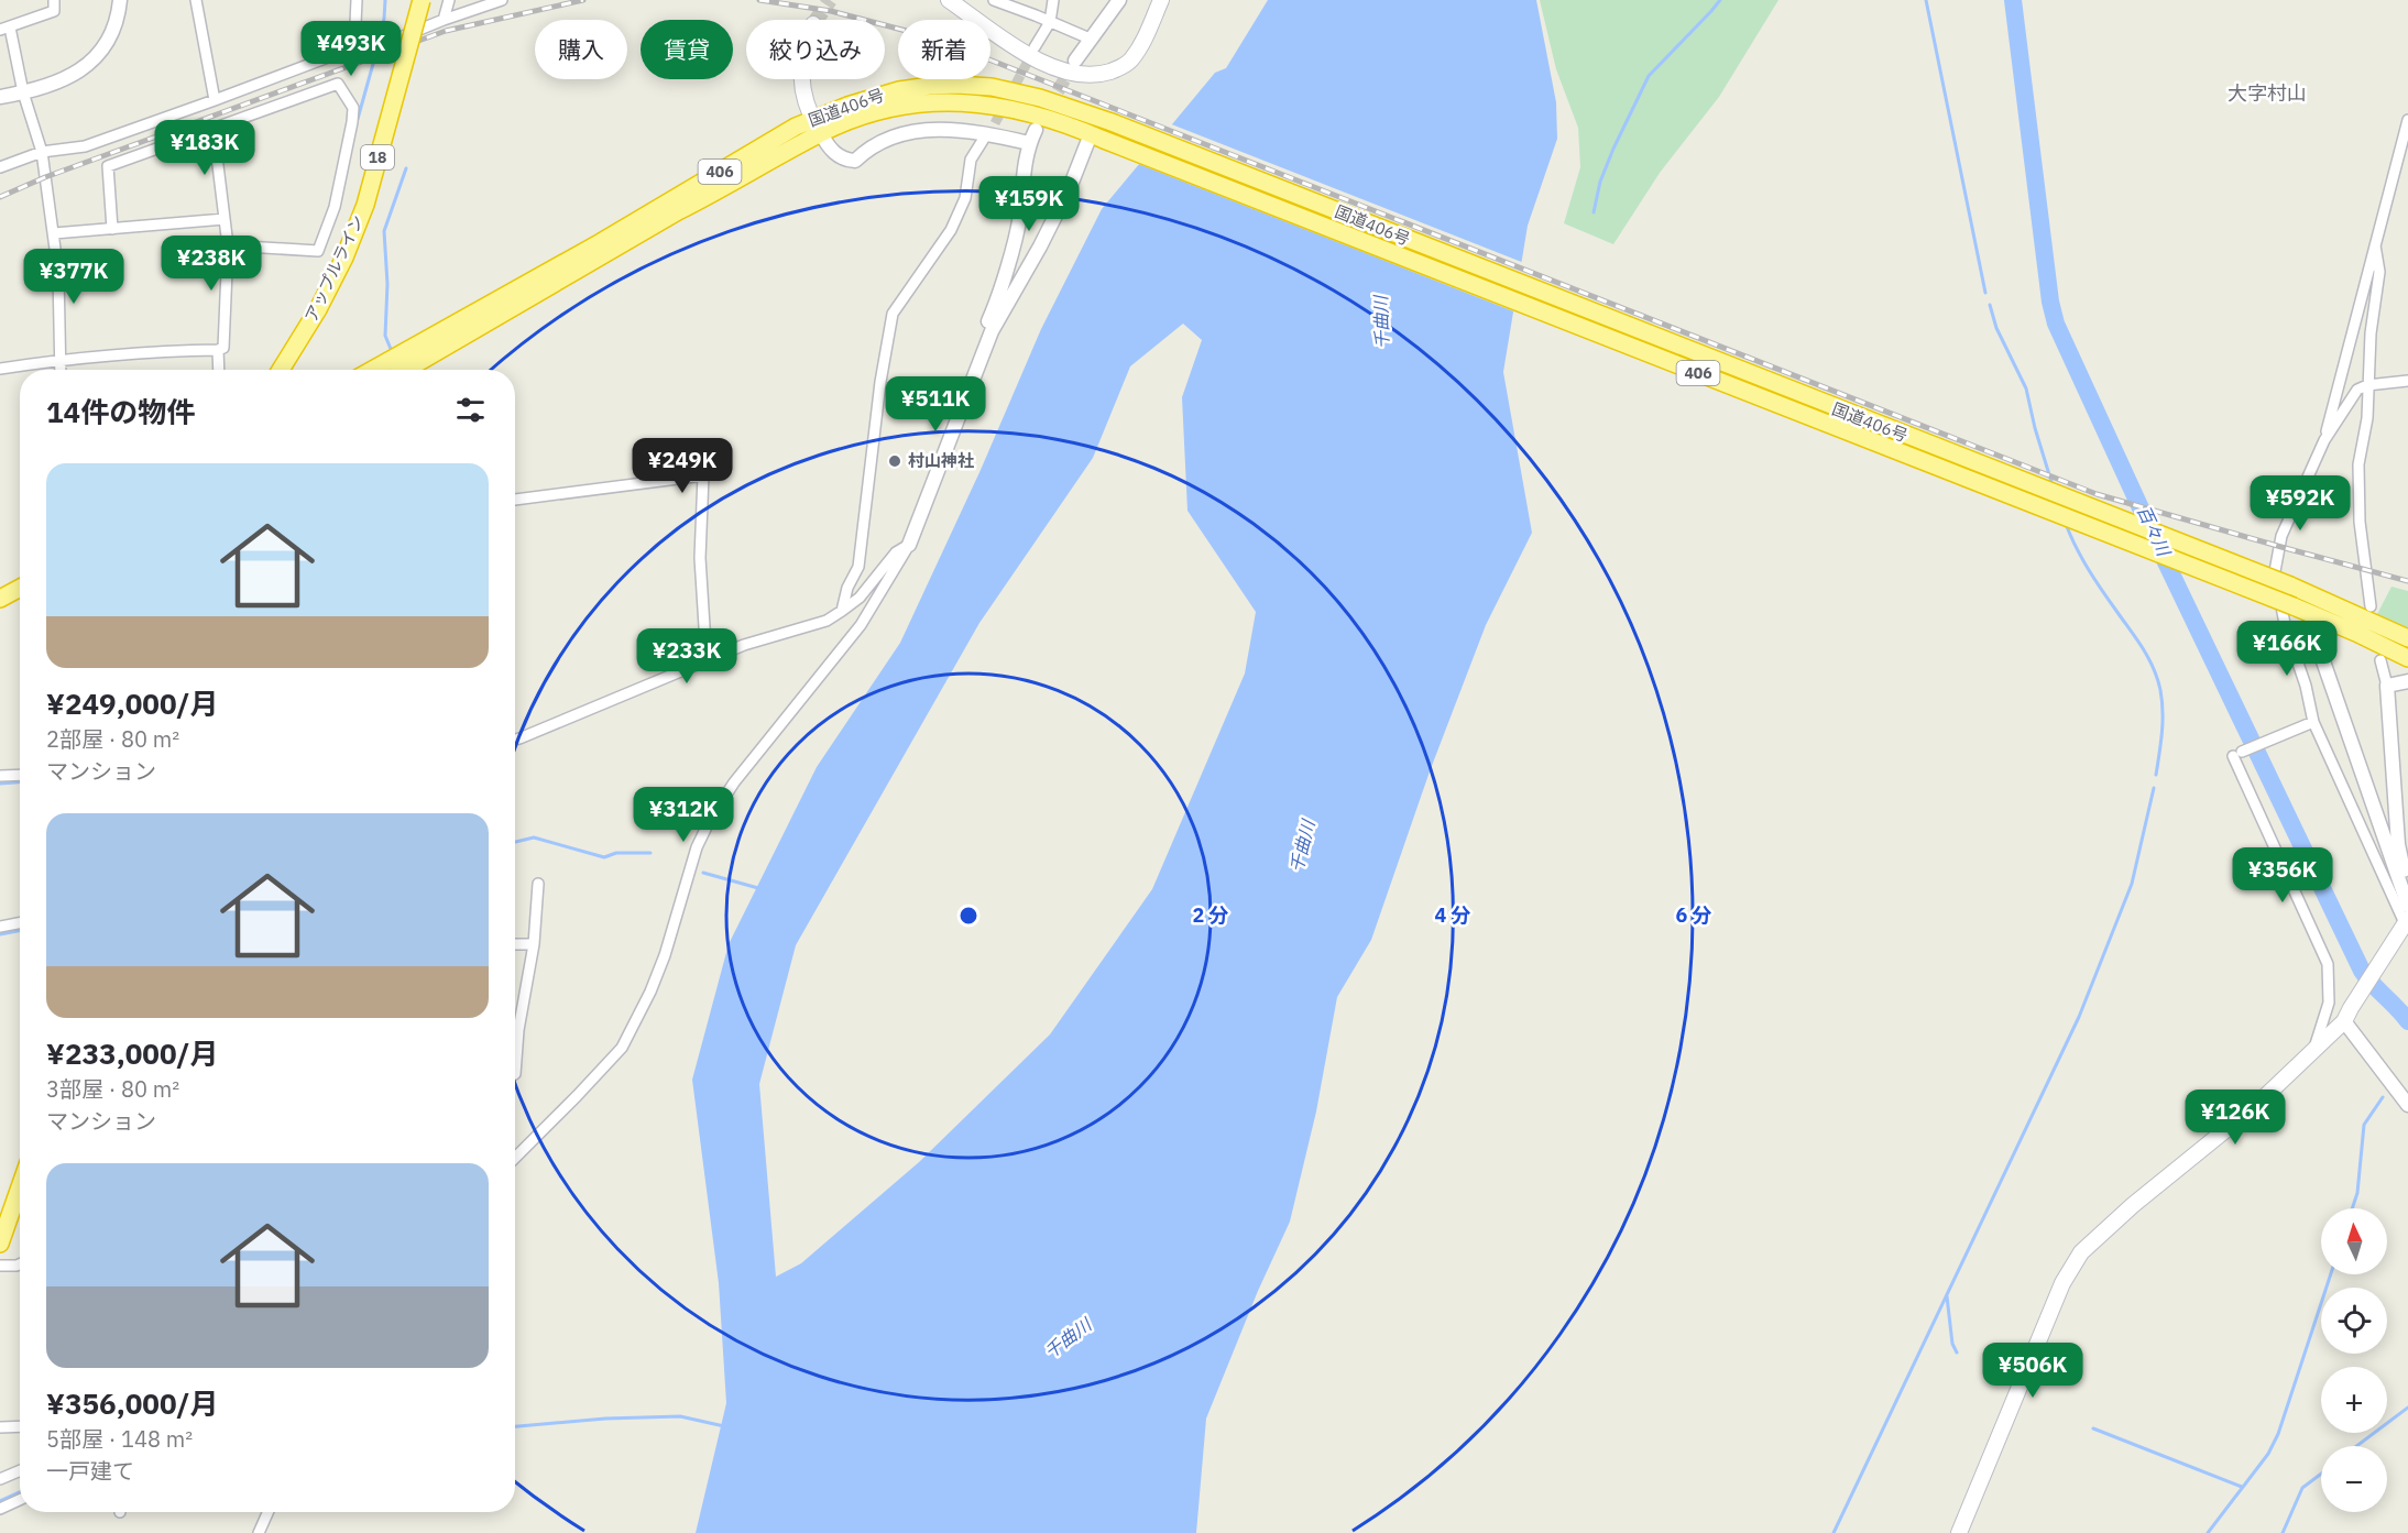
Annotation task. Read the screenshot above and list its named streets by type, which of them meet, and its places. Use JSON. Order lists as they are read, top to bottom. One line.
{"streets":{"highway":["国道406号","18","406","アップルライン"]},"districts":["大字村山"],"water":["千曲川","百々川"],"places":["村山神社"],"north":"top","page":{"chip":["購入","賃貸","絞り込み","新着"],"price":["¥493K","¥183K","¥159K","¥238K","¥377K","¥511K","¥249K","¥592K","¥166K","¥233K","¥312K","¥356K","¥126K","¥506K"],"heading":"14件の物件","list":[{"name":"¥249,000/月","note":"2部屋 · 80 m² · マンション"},{"name":"¥233,000/月","note":"3部屋 · 80 m² · マンション"},{"name":"¥356,000/月","note":"5部屋 · 148 m² · 一戸建て"}],"map_buttons":["+","−"]},"rings":["2 分","4 分","6 分"]}
